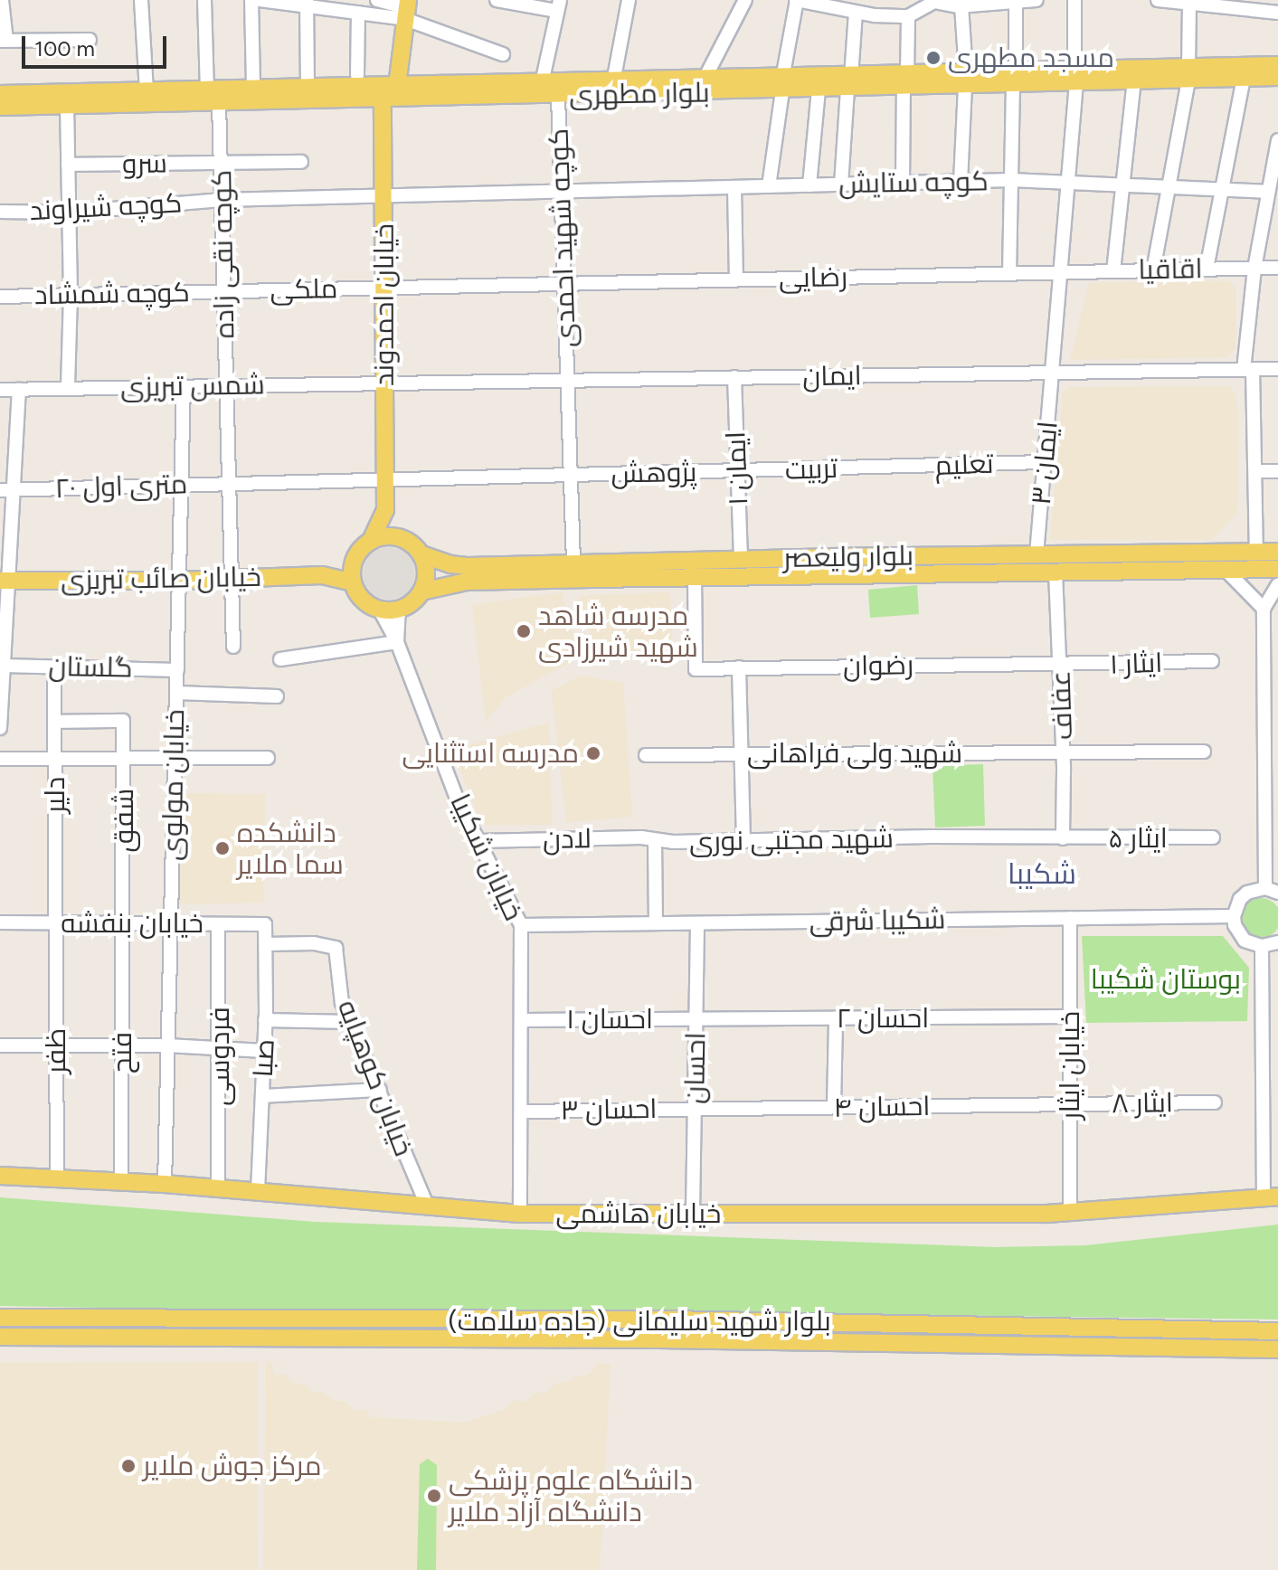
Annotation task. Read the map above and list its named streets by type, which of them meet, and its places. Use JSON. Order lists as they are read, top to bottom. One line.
{"streets":{"main road":["بلوار مطهری","خیابان احمدوند","بلوار ولیعصر","خیابان صائب تبریزی","خیابان هاشمی","بلوار شهید سلیمانی (جاده سلامت)"],"street":["سرو","کوچه ستایش","کوچه شیراوند","کوچه شهید احمدی","کوچه نقی زاده","اقاقیا","رضایی","ملکی","کوچه شمشاد","ایمان","شمس تبریزی","ایمان ۳","تعلیم","ایمان ۱","تربیت","پژوهش","۲۰ متری اول","ایثار ۱","رضوان","گلستان","عفاف","شهید ولی فراهانی","خیابان مولوی","دلیر","شفق","ایثار ۵","لادن","شهید مجتبی نوری","خیابان شکیبا","شکیبا شرقی","خیابان بنفشه","احسان ۲","احسان ۱","ظفر","فتح","فردوسی","صبا","خیابان ایثار","احسان","خیابان کوهپایه","ایثار ۸","احسان ۴","احسان ۳"]},"crossings":[["بلوار مطهری","کوچه شهید احمدی"],["بلوار مطهری","کوچه نقی زاده"],["بلوار مطهری","خیابان احمدوند"],["بلوار مطهری","ایمان ۳"],["سرو","کوچه نقی زاده"],["کوچه ستایش","کوچه شیراوند"],["کوچه ستایش","کوچه شهید احمدی"],["کوچه ستایش","ایمان ۳"],["کوچه شیراوند","کوچه شهید احمدی"],["کوچه شیراوند","کوچه نقی زاده"],["کوچه شیراوند","خیابان احمدوند"],["کوچه شهید احمدی","رضایی"],["کوچه شهید احمدی","ملکی"],["کوچه شهید احمدی","ایمان"],["کوچه شهید احمدی","پژوهش"],["کوچه شهید احمدی","بلوار ولیعصر"],["کوچه نقی زاده","ملکی"],["کوچه نقی زاده","کوچه شمشاد"],["کوچه نقی زاده","شمس تبریزی"],["کوچه نقی زاده","۲۰ متری اول"],["کوچه نقی زاده","خیابان صائب تبریزی"],["اقاقیا","رضایی"],["اقاقیا","ایمان ۳"],["رضایی","ملکی"],["رضایی","ایمان ۳"],["ملکی","کوچه شمشاد"],["ملکی","خیابان احمدوند"],["خیابان احمدوند","ایمان"],["خیابان احمدوند","شمس تبریزی"],["خیابان احمدوند","پژوهش"],["خیابان احمدوند","۲۰ متری اول"],["ایمان","شمس تبریزی"],["ایمان","ایمان ۳"],["ایمان","ایمان ۱"],["شمس تبریزی","خیابان مولوی"],["ایمان ۳","تعلیم"],["ایمان ۳","بلوار ولیعصر"],["تعلیم","تربیت"],["ایمان ۱","تربیت"],["ایمان ۱","پژوهش"],["ایمان ۱","بلوار ولیعصر"],["تربیت","پژوهش"],["پژوهش","۲۰ متری اول"],["۲۰ متری اول","خیابان مولوی"],["بلوار ولیعصر","رضوان"],["بلوار ولیعصر","عفاف"],["بلوار ولیعصر","خیابان شکیبا"],["خیابان صائب تبریزی","خیابان مولوی"],["ایثار ۱","رضوان"],["ایثار ۱","عفاف"],["رضوان","عفاف"],["گلستان","خیابان مولوی"],["گلستان","دلیر"],["عفاف","شهید ولی فراهانی"],["عفاف","ایثار ۵"],["عفاف","شهید مجتبی نوری"],["خیابان مولوی","خیابان بنفشه"],["خیابان مولوی","خیابان هاشمی"],["دلیر","شفق"],["دلیر","خیابان بنفشه"],["دلیر","ظفر"],["شفق","خیابان بنفشه"],["شفق","فتح"],["ایثار ۵","شهید مجتبی نوری"],["لادن","شهید مجتبی نوری"],["لادن","خیابان شکیبا"],["خیابان شکیبا","شکیبا شرقی"],["خیابان شکیبا","احسان ۱"],["خیابان شکیبا","احسان ۳"],["خیابان شکیبا","خیابان هاشمی"],["شکیبا شرقی","خیابان ایثار"],["شکیبا شرقی","احسان"],["خیابان بنفشه","ظفر"],["خیابان بنفشه","فتح"],["خیابان بنفشه","فردوسی"],["خیابان بنفشه","صبا"],["احسان ۲","احسان ۱"],["احسان ۲","خیابان ایثار"],["احسان ۲","احسان"],["احسان ۱","احسان"],["ظفر","خیابان هاشمی"],["فتح","خیابان هاشمی"],["فردوسی","خیابان هاشمی"],["صبا","خیابان کوهپایه"],["صبا","خیابان هاشمی"],["خیابان ایثار","ایثار ۸"],["خیابان ایثار","احسان ۴"],["خیابان ایثار","خیابان هاشمی"],["احسان","احسان ۴"],["احسان","احسان ۳"],["احسان","خیابان هاشمی"],["خیابان کوهپایه","خیابان هاشمی"],["ایثار ۸","احسان ۴"],["احسان ۴","احسان ۳"]],"districts":["شکیبا"],"parks":["بوستان شکیبا"],"places":["مسجد مطهری","مدرسه شاهد شهید شیرزادی","مدرسه استثنایی","دانشکده سما ملایر","مرکز جوش ملایر","دانشگاه علوم پزشکی دانشگاه آزاد ملایر"],"scale_bar":"100 m"}
